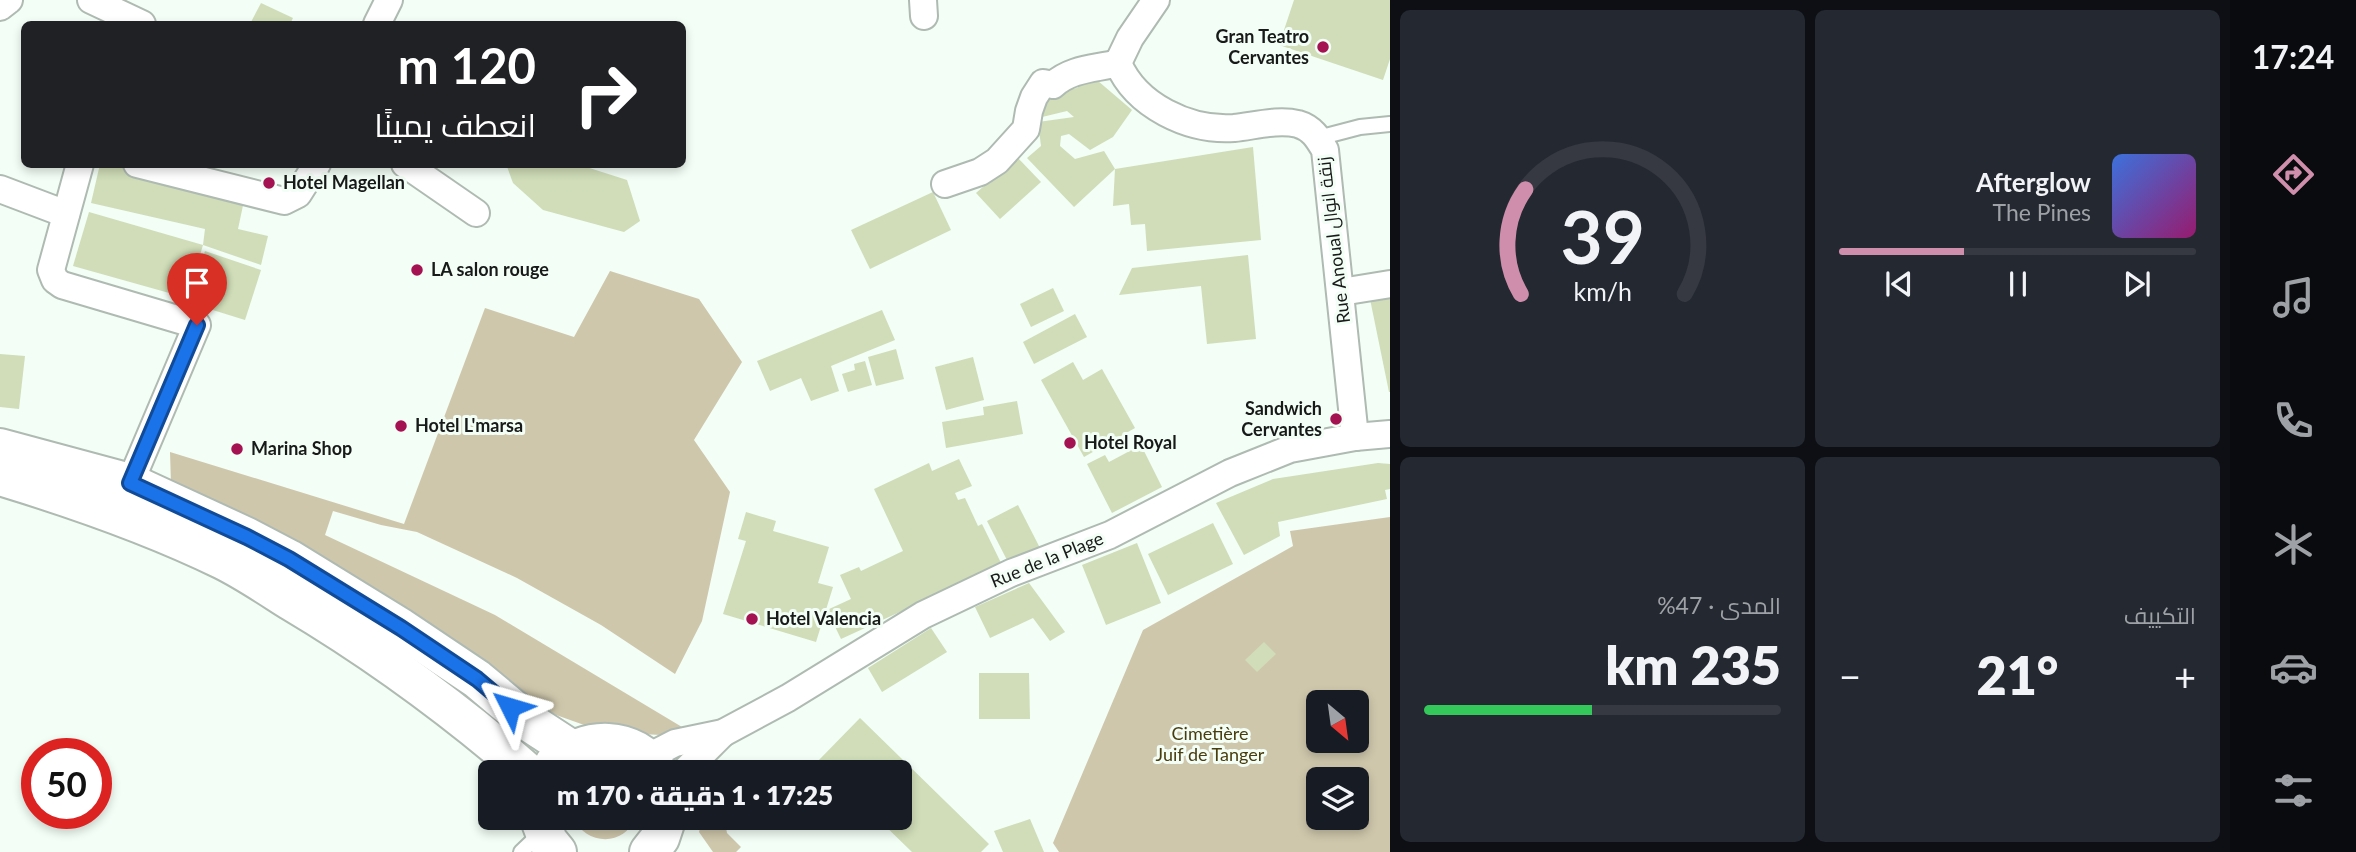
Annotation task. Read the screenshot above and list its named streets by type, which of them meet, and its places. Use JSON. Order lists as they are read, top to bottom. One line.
{"streets":{"street":["Rue Anoual زنقة انوال","Rue de la Plage"]},"crossings":[["Rue Anoual زنقة انوال","Rue de la Plage"]],"parks":["Cimetière Juif de Tanger"],"places":["Gran Teatro Cervantes","Hotel Magellan","LA salon rouge","Sandwich Cervantes","Hotel L'marsa","Hotel Royal","Marina Shop","Hotel Valencia"],"north":"bottom right","page":{"tabs":"17:24","turn":["120 m","انعطف يمينًا"],"song":["Afterglow","The Pines"],"tile":["التكييف",["المدى · 47%","235 km"]],"heat":["−","21°","+"],"limit":"50","trip":"17:25 · 1 دقيقة · 170 m","gauge":["39","km/h"]}}
